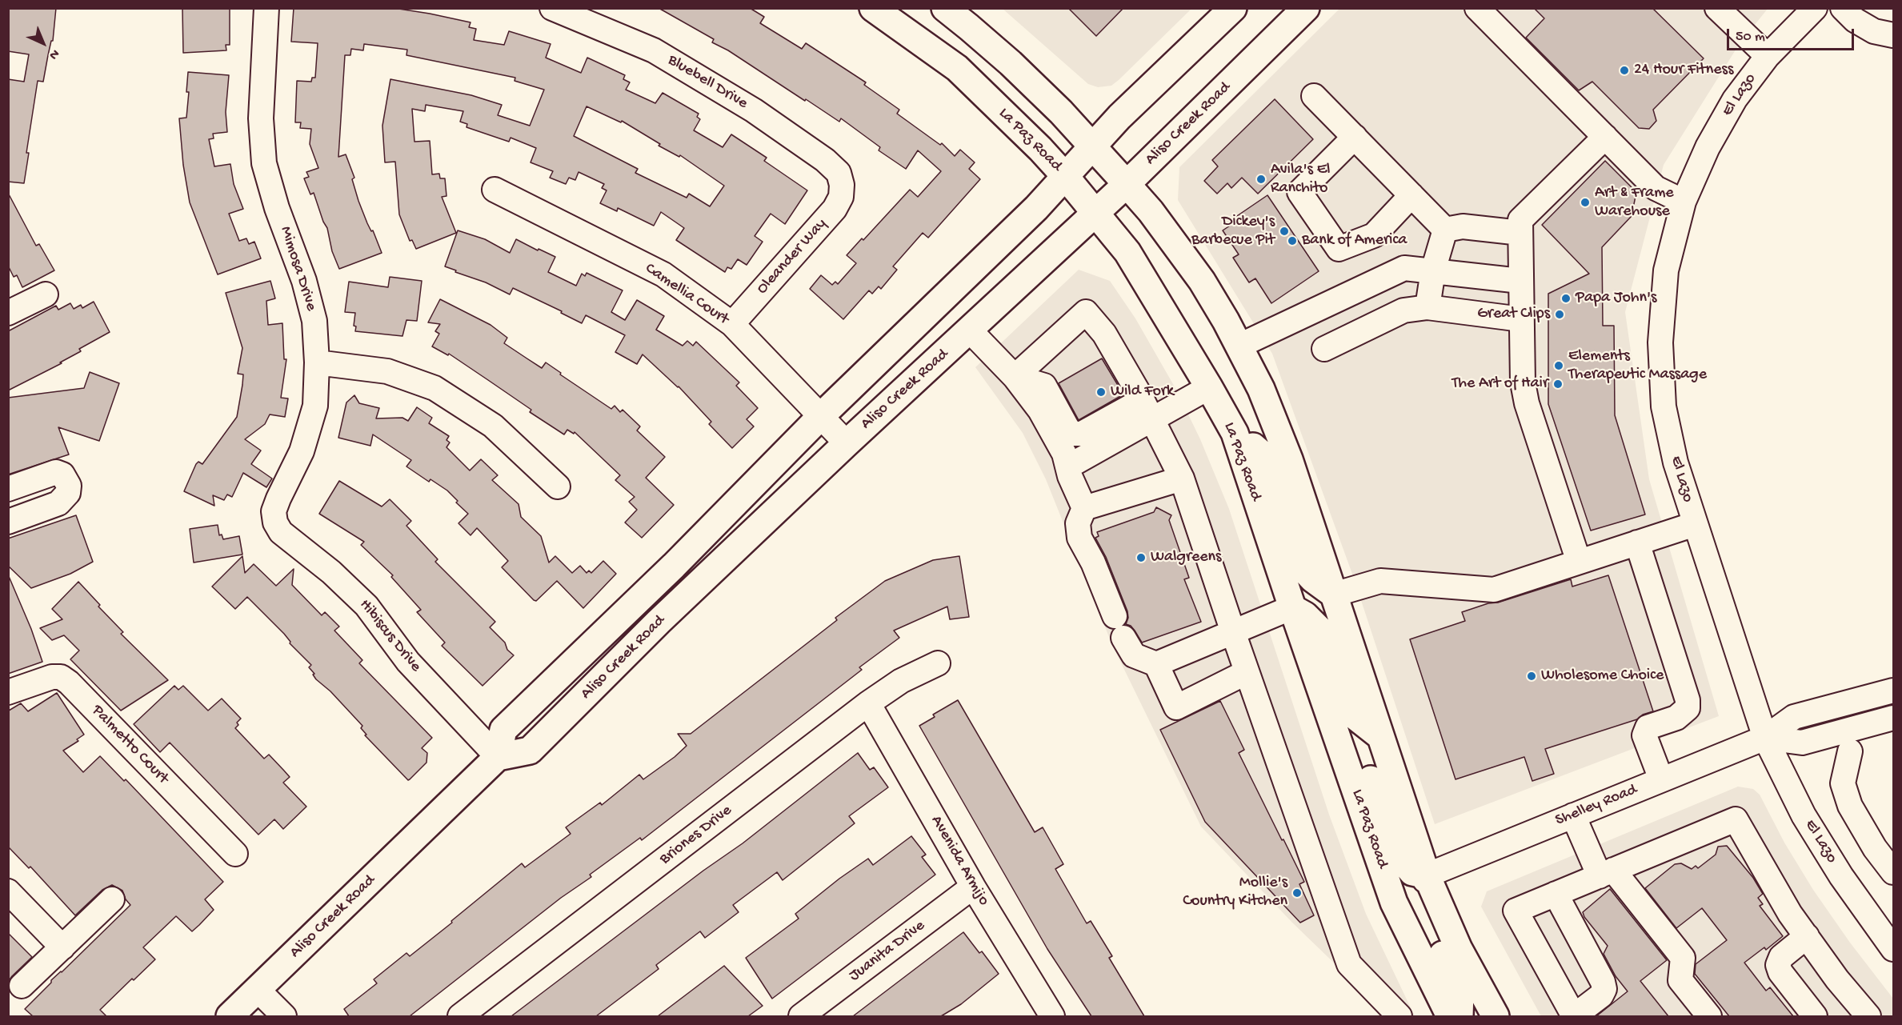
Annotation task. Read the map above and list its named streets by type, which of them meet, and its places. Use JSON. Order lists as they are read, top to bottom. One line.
{"streets":{"main road":["Aliso Creek Road","La Paz Road"],"street":["Bluebell Drive","El Lazo","Oleander Way","Mimosa Drive","Camellia Court","Hibiscus Drive","Palmetto Court","Shelley Road","Briones Drive","Avenida Armijo","Juanita Drive"]},"crossings":[["Bluebell Drive","Oleander Way"],["El Lazo","Shelley Road"],["Aliso Creek Road","La Paz Road"],["Aliso Creek Road","Camellia Court"],["Aliso Creek Road","Hibiscus Drive"],["Oleander Way","Camellia Court"],["Mimosa Drive","Hibiscus Drive"],["Briones Drive","Avenida Armijo"],["Avenida Armijo","Juanita Drive"]],"places":["24 Hour Fitness","Avila's El Ranchito","Art & Frame Warehouse","Dickey's Barbecue Pit","Bank of America","Papa John's","Great Clips","Elements Therapeutic Massage","The Art of Hair","Wild Fork","Walgreens","Wholesome Choice","Mollie's Country Kitchen"],"scale_bar":"50 m","north":"bottom right"}
